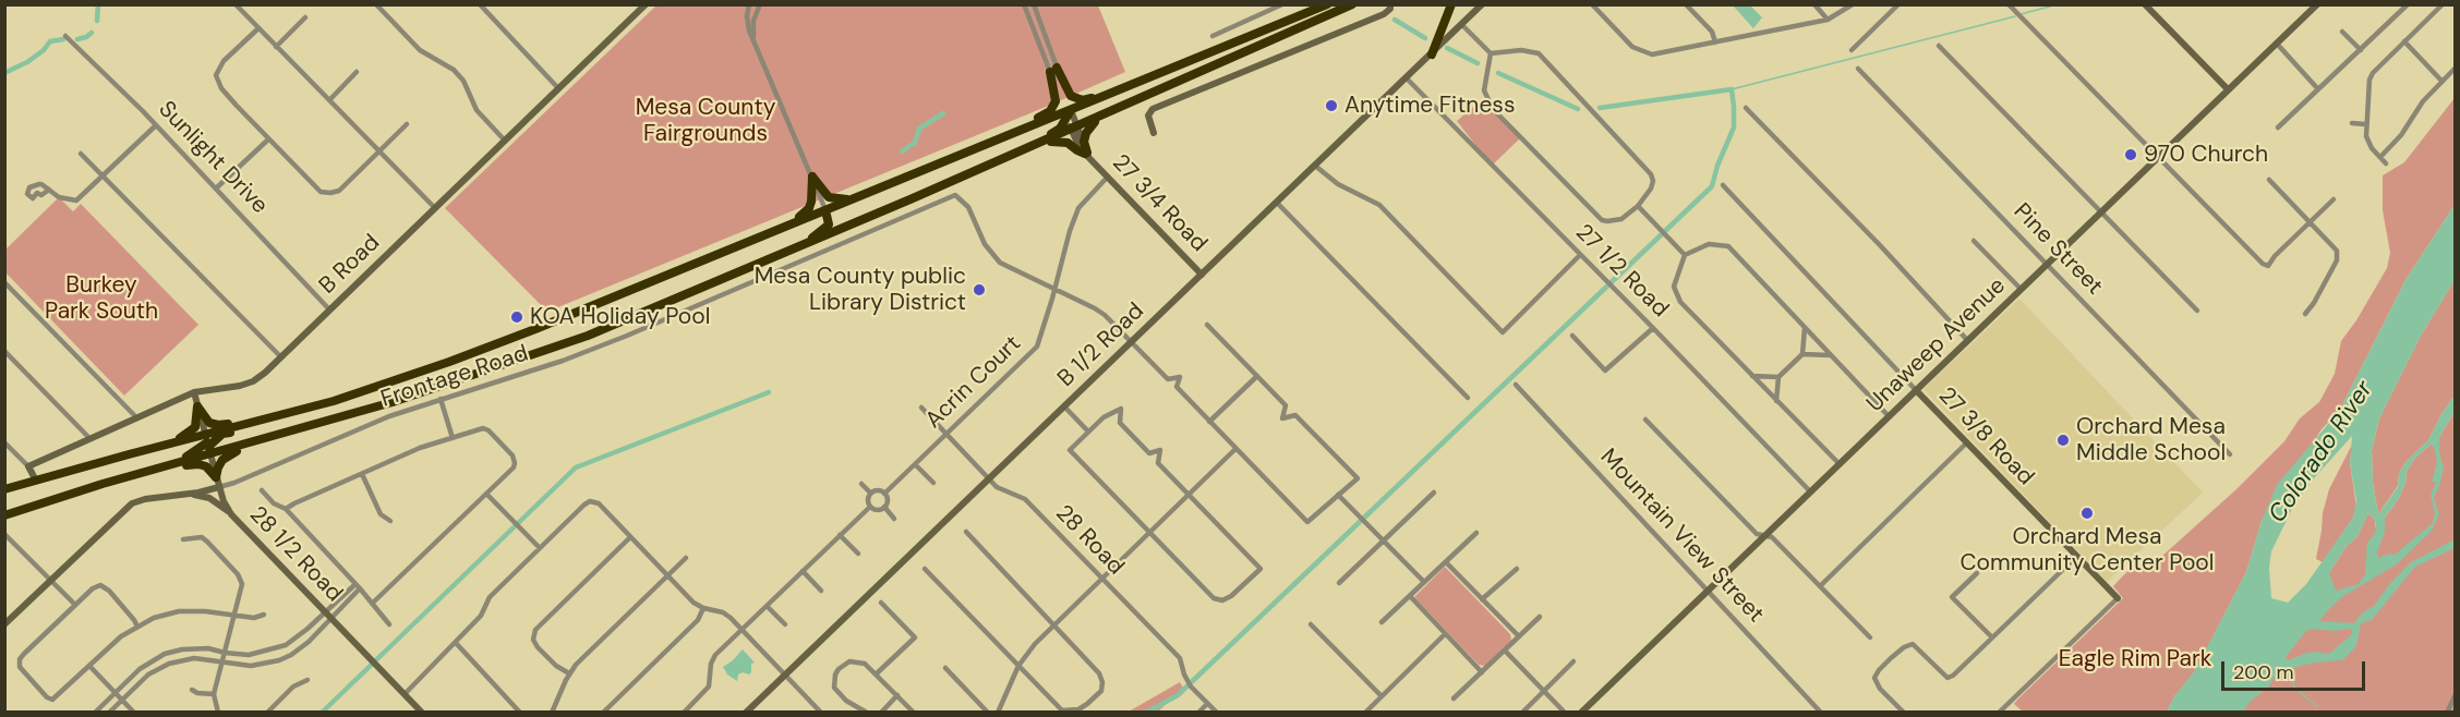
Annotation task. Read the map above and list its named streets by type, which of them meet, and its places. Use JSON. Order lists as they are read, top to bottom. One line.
{"streets":{"street":["Sunlight Drive","27 3/4 Road","Pine Street","B Road","27 1/2 Road","B 1/2 Road","Unaweep Avenue","Frontage Road","Acrin Court","27 3/8 Road","Mountain View Street","28 Road","28 1/2 Road"]},"crossings":[["Sunlight Drive","B Road"],["27 3/4 Road","B 1/2 Road"],["27 3/4 Road","Acrin Court"],["Pine Street","Unaweep Avenue"],["B Road","28 1/2 Road"],["27 1/2 Road","B 1/2 Road"],["27 1/2 Road","Unaweep Avenue"],["B 1/2 Road","28 Road"],["Unaweep Avenue","27 3/8 Road"],["Unaweep Avenue","Mountain View Street"],["Frontage Road","Acrin Court"],["Frontage Road","28 1/2 Road"],["Acrin Court","28 Road"]],"water":["Colorado River"],"parks":["Mesa County Fairgrounds","Burkey Park South","Eagle Rim Park"],"places":["Anytime Fitness","970 Church","Mesa County public Library District","KOA Holiday Pool","Orchard Mesa Middle School","Orchard Mesa Community Center Pool"],"scale_bar":"200 m"}
